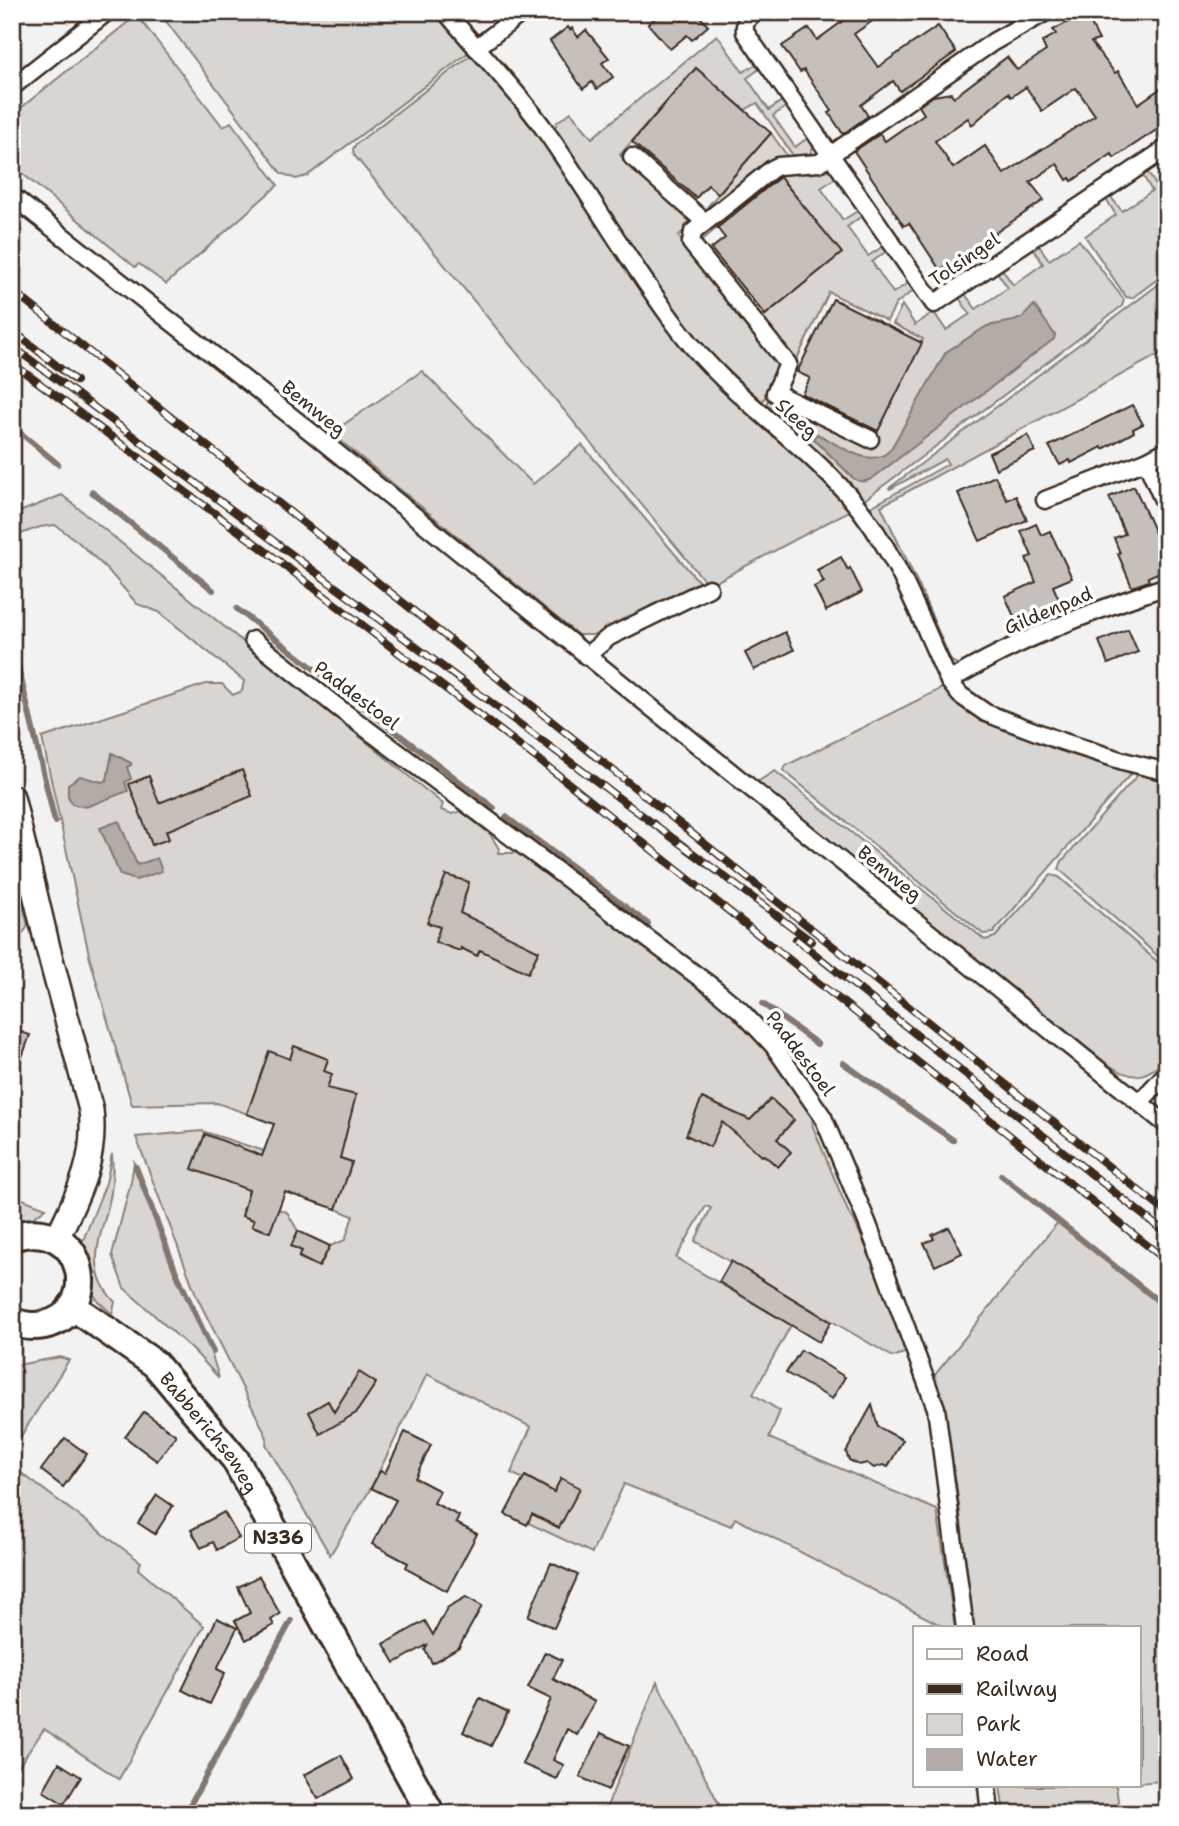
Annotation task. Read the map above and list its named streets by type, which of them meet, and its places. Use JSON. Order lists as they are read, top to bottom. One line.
{"streets":{"main road":["Babberichseweg","N336"],"street":["Tolsingel","Bemweg","Sleeg","Gildenpad","Paddestoel"]},"crossings":[["Sleeg","Gildenpad"]],"legend":["Road","Railway","Park","Water"]}
